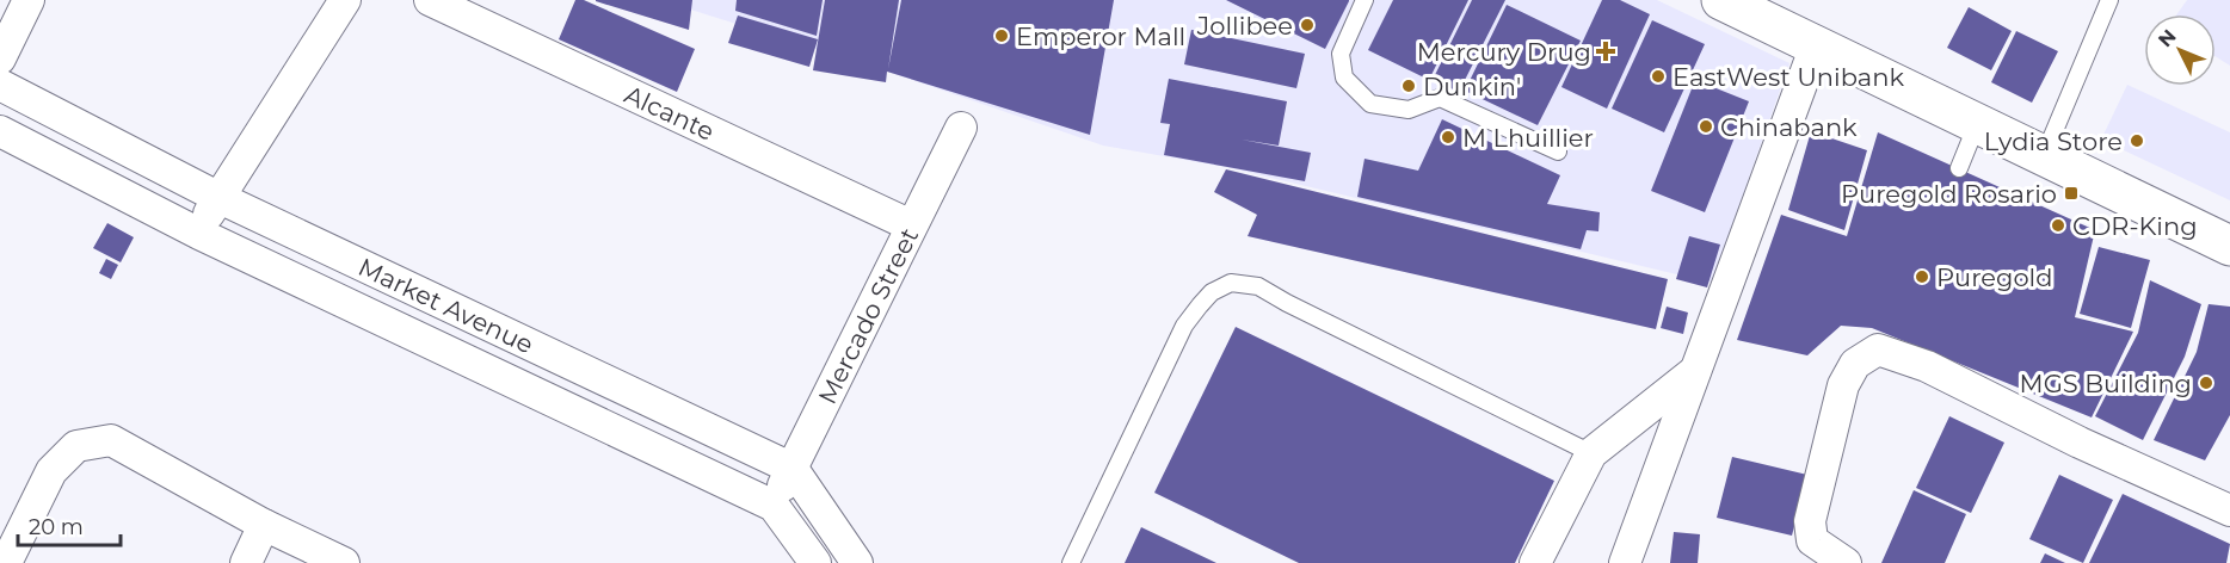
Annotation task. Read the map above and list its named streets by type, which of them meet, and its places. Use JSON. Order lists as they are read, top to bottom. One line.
{"streets":{"street":["Alcante","Market Avenue","Mercado Street"]},"crossings":[["Alcante","Mercado Street"],["Market Avenue","Mercado Street"]],"places":{"other":["Jollibee","Emperor Mall","EastWest Unibank","Dunkin'","Chinabank","M Lhuillier","Lydia Store","CDR-King","Puregold","MGS Building"],"health":["Mercury Drug"],"transit":["Puregold Rosario"]},"scale_bar":"20 m","north":"top left"}
